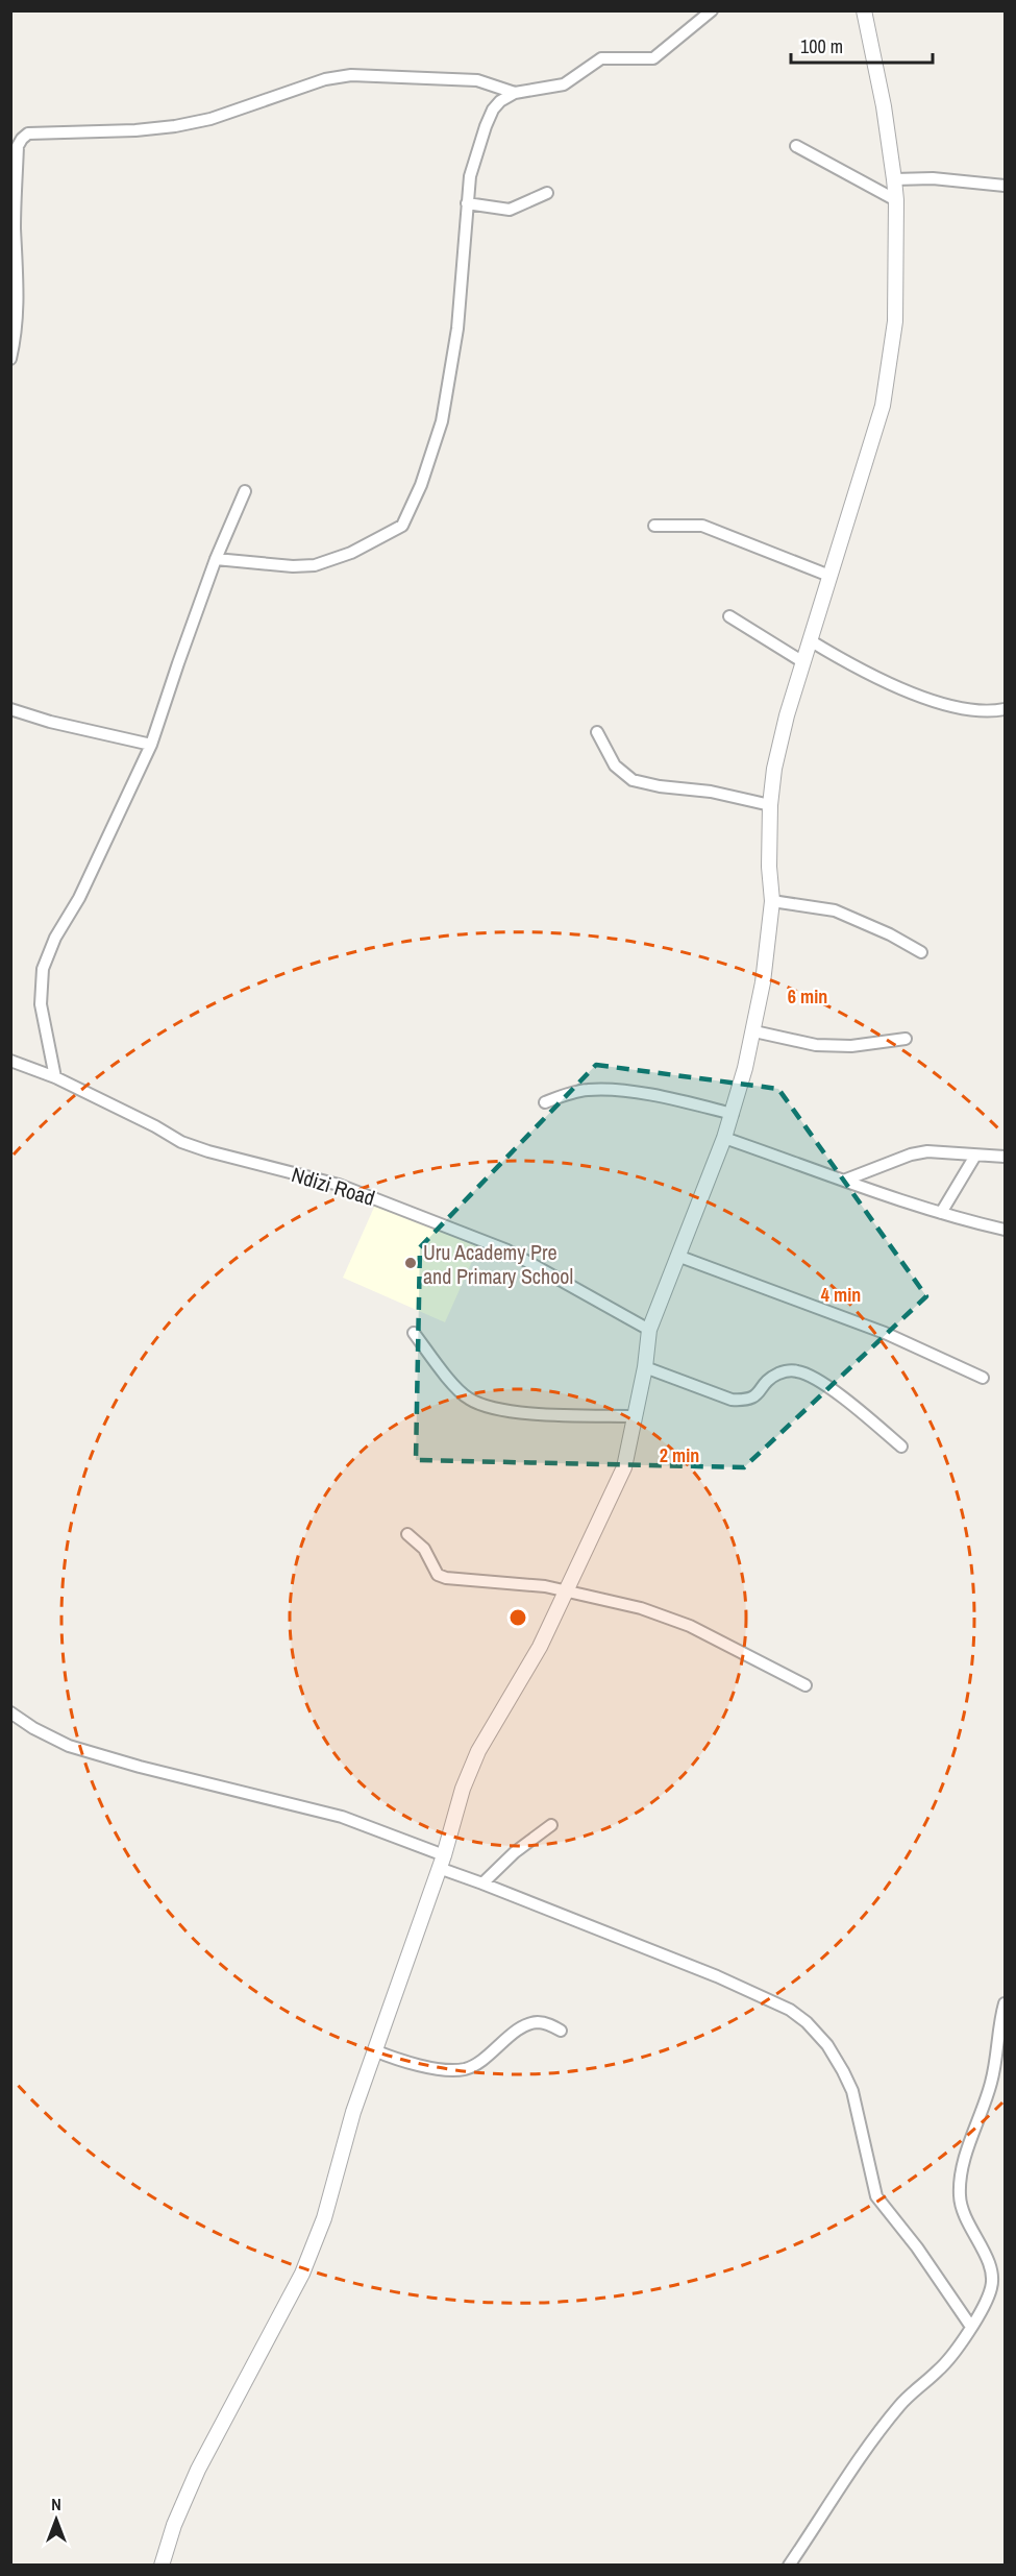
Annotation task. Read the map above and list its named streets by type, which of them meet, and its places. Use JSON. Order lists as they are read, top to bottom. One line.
{"streets":{"street":["Ndizi Road"]},"places":["Uru Academy Pre and Primary School"],"scale_bar":"100 m","north":"top","rings":["6 min","4 min","2 min"]}
